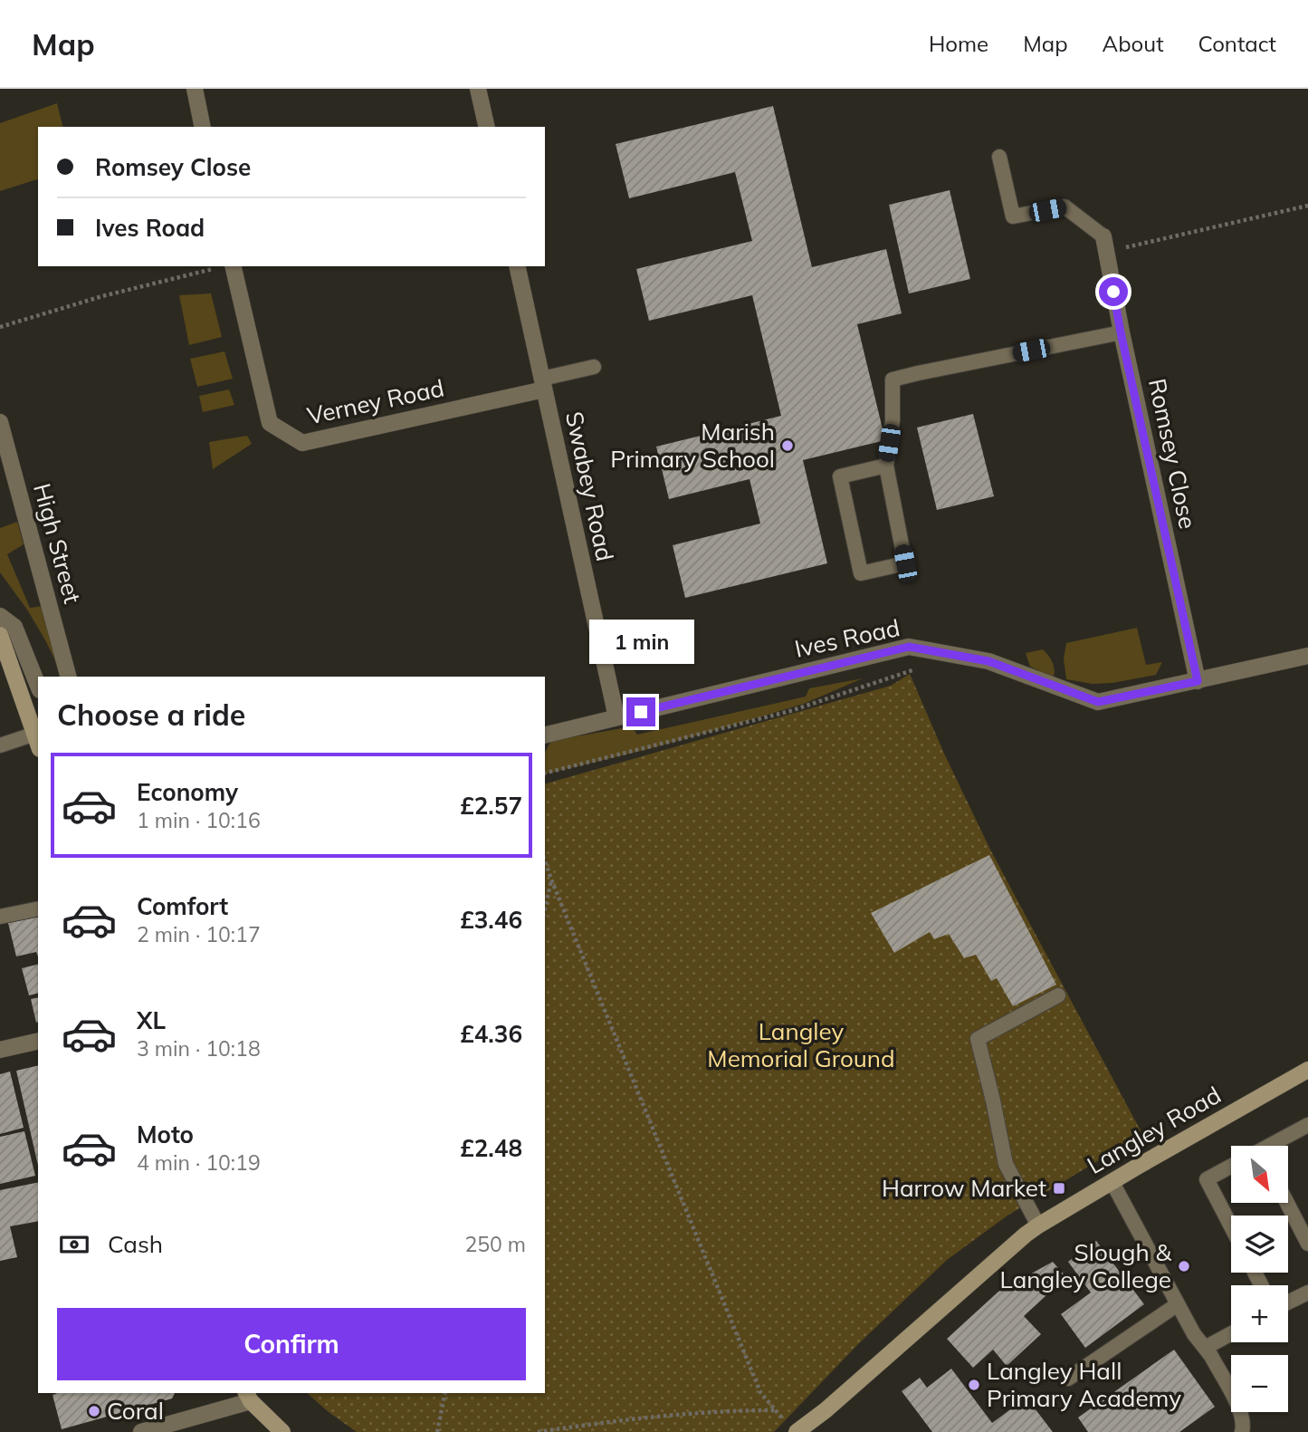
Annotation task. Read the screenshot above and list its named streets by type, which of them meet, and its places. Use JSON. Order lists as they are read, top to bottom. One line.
{"streets":{"street":["Verney Road","Romsey Close","Swabey Road","High Street","Ives Road","Langley Road"]},"crossings":[["Verney Road","Swabey Road"],["Romsey Close","Ives Road"],["Swabey Road","Ives Road"]],"parks":["Langley Memorial Ground"],"places":{"other":["Marish Primary School","Slough & Langley College","Langley Hall Primary Academy","Coral"],"transit":["Harrow Market"]},"north":"bottom right","page":{"header":"Map","nav":["Home","Map","About","Contact"],"banner":["Romsey Close","Ives Road"],"bubble":"1 min","heading":"Choose a ride","list":[{"name":"Economy","note":"1 min · 10:16","value":"£2.57"},{"name":"Comfort","note":"2 min · 10:17","value":"£3.46"},{"name":"XL","note":"3 min · 10:18","value":"£4.36"},{"name":"Moto","note":"4 min · 10:19","value":"£2.48"}],"map_buttons":["+","−"],"pay":["Cash","250 m"],"buttons":"Confirm"}}
